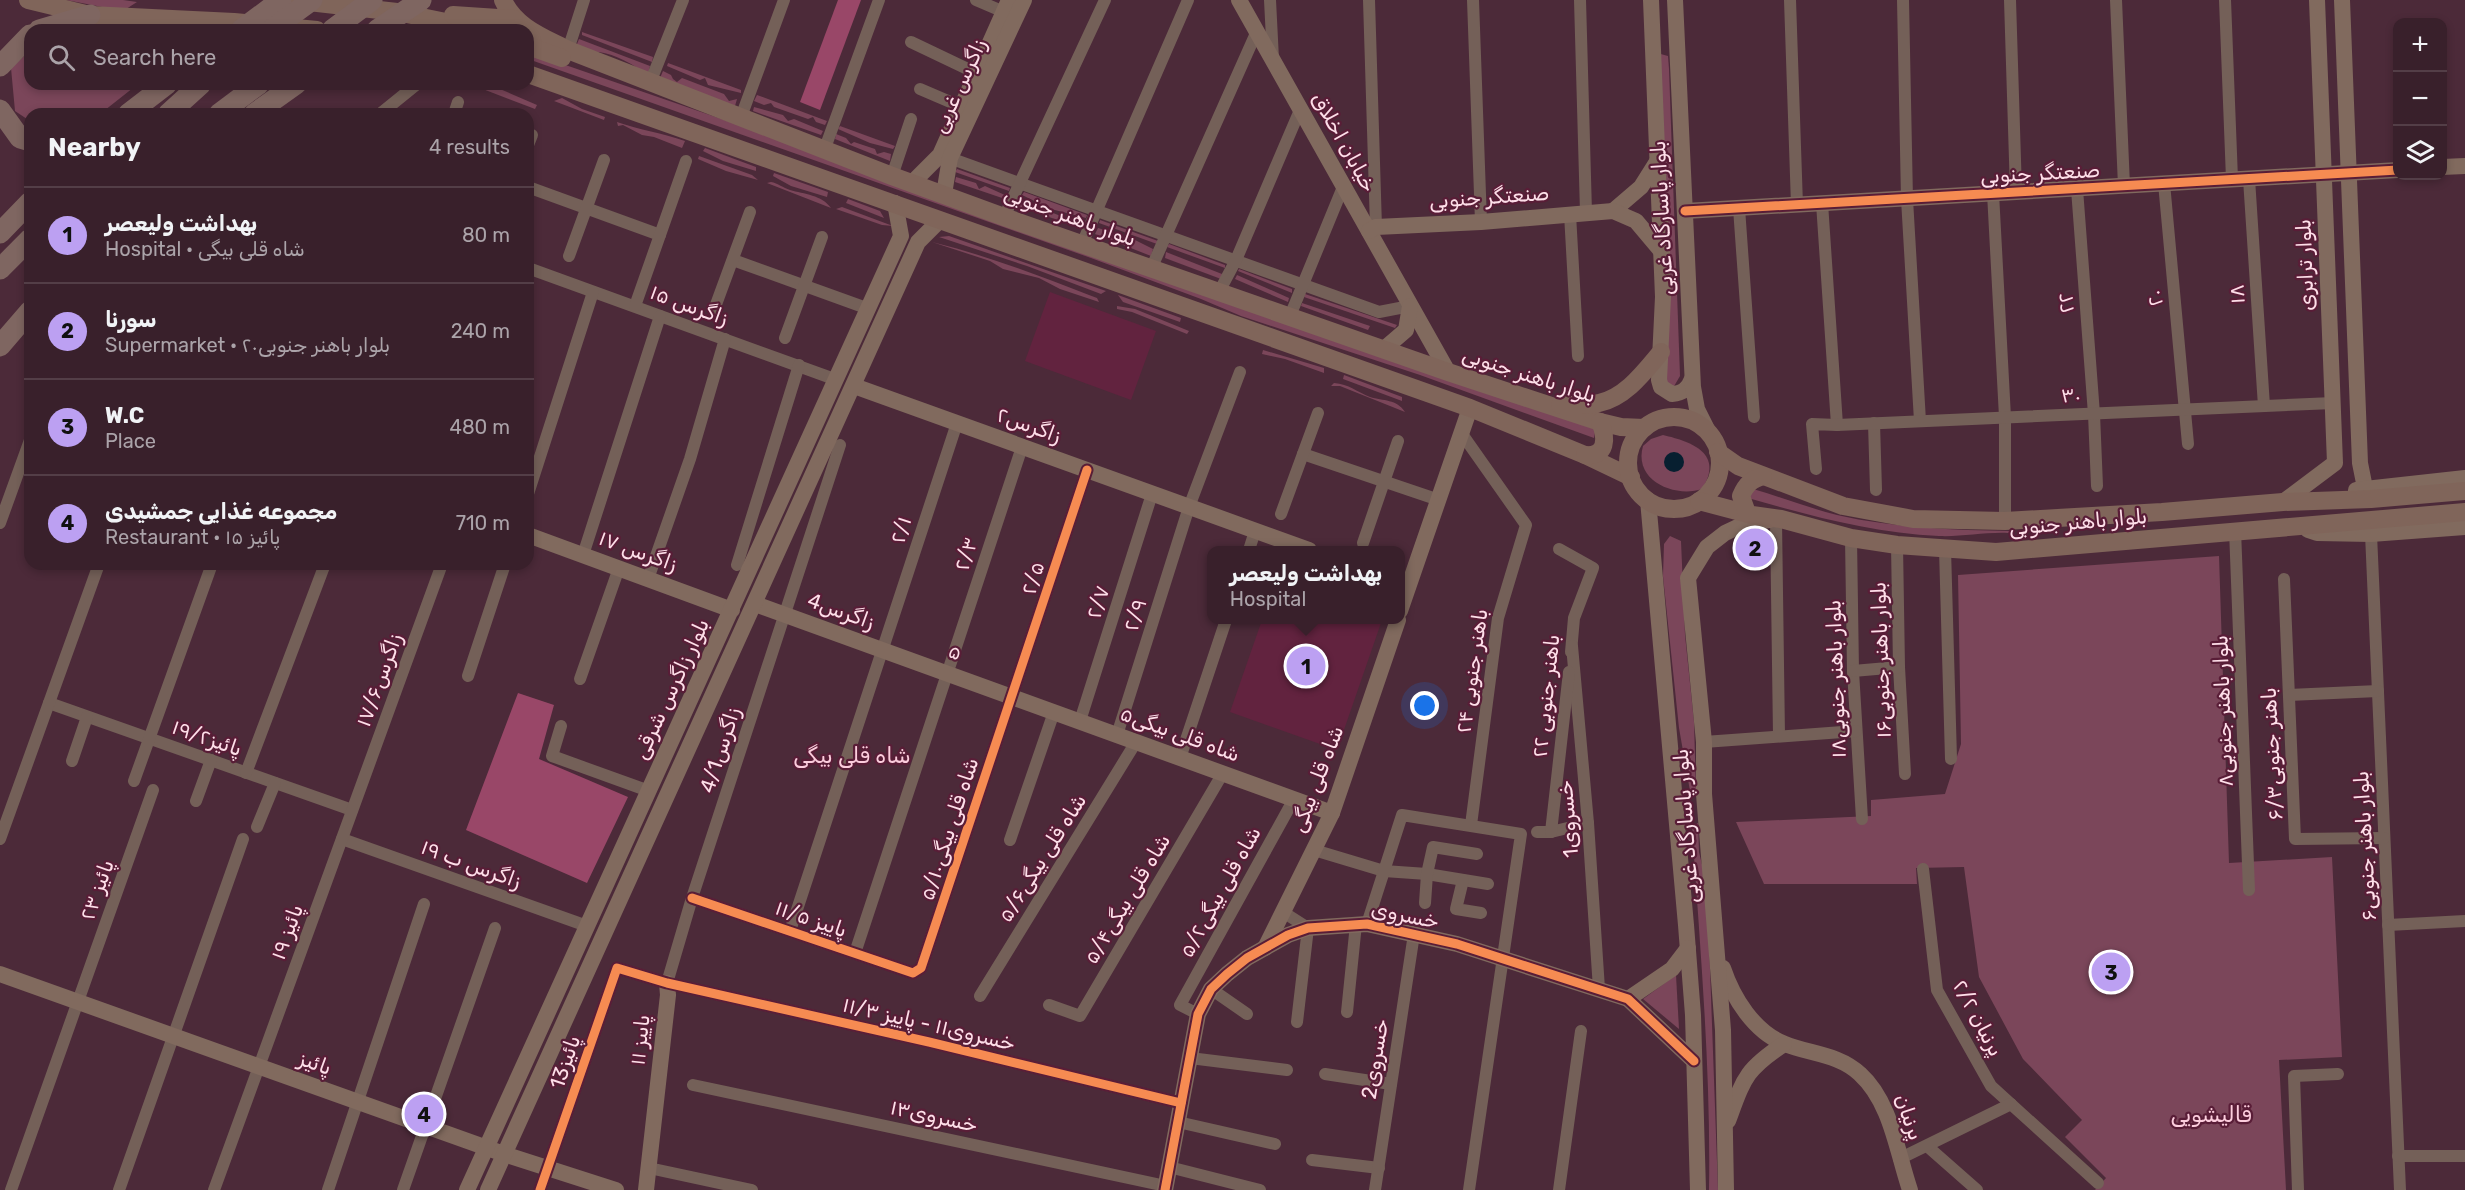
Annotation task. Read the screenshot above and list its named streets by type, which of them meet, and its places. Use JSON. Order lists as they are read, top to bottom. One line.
{"streets":{"main road":["بلوار باهنر جنوبی"],"street":["زاگرس غربی","خیابان اخلاق","صنعتگر جنوبی","بلوار پاسارگاد غربی","بلوار ترابری","۱۸","۲۰","۲۲","زاگرس ۱۵","۳۰","زاگرس۲","۲/۱","زاگرس ۱۷","۲/۳","۲/۵","۲/۷","زاگرس4","۲/۹","۵","بلوار باهنر جنوبی۱۶","۲۴ باهنر جنوبی","۱۸بلوار باهنر جنوبی","زاگرس۱۷/۶","بلوار زاگرس شرقی","۲۲ باهنر جنوبی","۸بلوار باهنر جنوبی","شاه قلی بیگی۵","پائیز۱۹/۲","4/1زاگرس","۶/۳باهنر جنوبی","شاه قلی بیگی","خسروى1","شاه قلی بیگی۵/۱۰","بلوار باهنر جنوبی۶","شاه قلی بیگی۵/۶","زاگرس ب ۱۹","پائیز ۲۳","شاه قلی بیگی۵/۲","شاه قلی بیگی۵/۴","خسروى","پاییز ۱۱/۵","پائیز ۱۹","پرنیان ۲/۲","خسروى۱۱ - پاییز ۱۱/۳","پاییز ۱۱","خسروى2","پائیز13","پائیز","خسروى۱۳","پرنیان"]},"crossings":[["زاگرس غربی","بلوار باهنر جنوبی"],["خیابان اخلاق","صنعتگر جنوبی"],["خیابان اخلاق","بلوار باهنر جنوبی"],["صنعتگر جنوبی","بلوار پاسارگاد غربی"],["صنعتگر جنوبی","بلوار ترابری"],["صنعتگر جنوبی","۱۸"],["صنعتگر جنوبی","۲۰"],["صنعتگر جنوبی","۲۲"],["بلوار باهنر جنوبی","بلوار پاسارگاد غربی"],["بلوار باهنر جنوبی","بلوار باهنر جنوبی۱۶"],["بلوار باهنر جنوبی","۱۸بلوار باهنر جنوبی"],["بلوار باهنر جنوبی","۸بلوار باهنر جنوبی"],["بلوار ترابری","۳۰"],["۱۸","۳۰"],["۲۰","۳۰"],["۲۲","۳۰"],["زاگرس ۱۵","بلوار زاگرس شرقی"],["زاگرس۲","۲/۱"],["زاگرس۲","۲/۳"],["زاگرس۲","۲/۵"],["زاگرس۲","۲/۷"],["زاگرس۲","۲/۹"],["زاگرس۲","بلوار زاگرس شرقی"],["۲/۱","زاگرس4"],["۲/۱","۵"],["۲/۱","پاییز ۱۱/۵"],["زاگرس ۱۷","بلوار زاگرس شرقی"],["۲/۳","۵"],["۲/۳","پاییز ۱۱/۵"],["۲/۵","۵"],["۲/۵","شاه قلی بیگی۵"],["۲/۵","شاه قلی بیگی۵/۱۰"],["۲/۷","شاه قلی بیگی۵"],["زاگرس4","۵"],["زاگرس4","بلوار زاگرس شرقی"],["زاگرس4","4/1زاگرس"],["۲/۹","شاه قلی بیگی۵"],["۵","شاه قلی بیگی۵"],["۵","شاه قلی بیگی۵/۱۰"],["زاگرس۱۷/۶","پائیز۱۹/۲"],["زاگرس۱۷/۶","پائیز ۱۹"],["بلوار زاگرس شرقی","زاگرس ب ۱۹"],["بلوار زاگرس شرقی","پائیز"],["۲۲ باهنر جنوبی","خسروى1"],["شاه قلی بیگی۵","شاه قلی بیگی"],["شاه قلی بیگی۵","شاه قلی بیگی۵/۱۰"],["شاه قلی بیگی۵","شاه قلی بیگی۵/۶"],["شاه قلی بیگی۵","شاه قلی بیگی۵/۲"],["شاه قلی بیگی۵","شاه قلی بیگی۵/۴"],["پائیز۱۹/۲","پائیز ۱۹"],["4/1زاگرس","پاییز ۱۱/۵"],["4/1زاگرس","پاییز ۱۱"],["۶/۳باهنر جنوبی","بلوار باهنر جنوبی۶"],["شاه قلی بیگی","خسروى"],["خسروى1","خسروى"],["شاه قلی بیگی۵/۱۰","پاییز ۱۱/۵"],["زاگرس ب ۱۹","پائیز ۱۹"],["پائیز ۲۳","پائیز"],["شاه قلی بیگی۵/۲","خسروى"],["خسروى","خسروى۱۱ - پاییز ۱۱/۳"],["خسروى","خسروى2"],["خسروى","خسروى۱۳"],["پاییز ۱۱/۵","پاییز ۱۱"],["پائیز ۱۹","پائیز"],["خسروى۱۱ - پاییز ۱۱/۳","پاییز ۱۱"],["خسروى۱۱ - پاییز ۱۱/۳","پائیز13"],["پائیز13","پائیز"]],"districts":["شاه قلی بیگی","قالیشویی"],"page":{"map_buttons":["+","−"],"search":"Search here","heading":["Nearby","4 results"],"list":[{"mark":"1","name":"بهداشت ولیعصر","note":"Hospital · شاه قلی بیگی","value":"80 m"},{"mark":"2","name":"سورنا","note":"Supermarket · بلوار باهنر جنوبی۲۰","value":"240 m"},{"mark":"3","name":"W.C","note":"Place","value":"480 m"},{"mark":"4","name":"مجموعه غذایی جمشیدی","note":"Restaurant · پائیز ۱۵","value":"710 m"}],"pins":["2","1","3","4"],"popup":["بهداشت ولیعصر","Hospital"]}}
